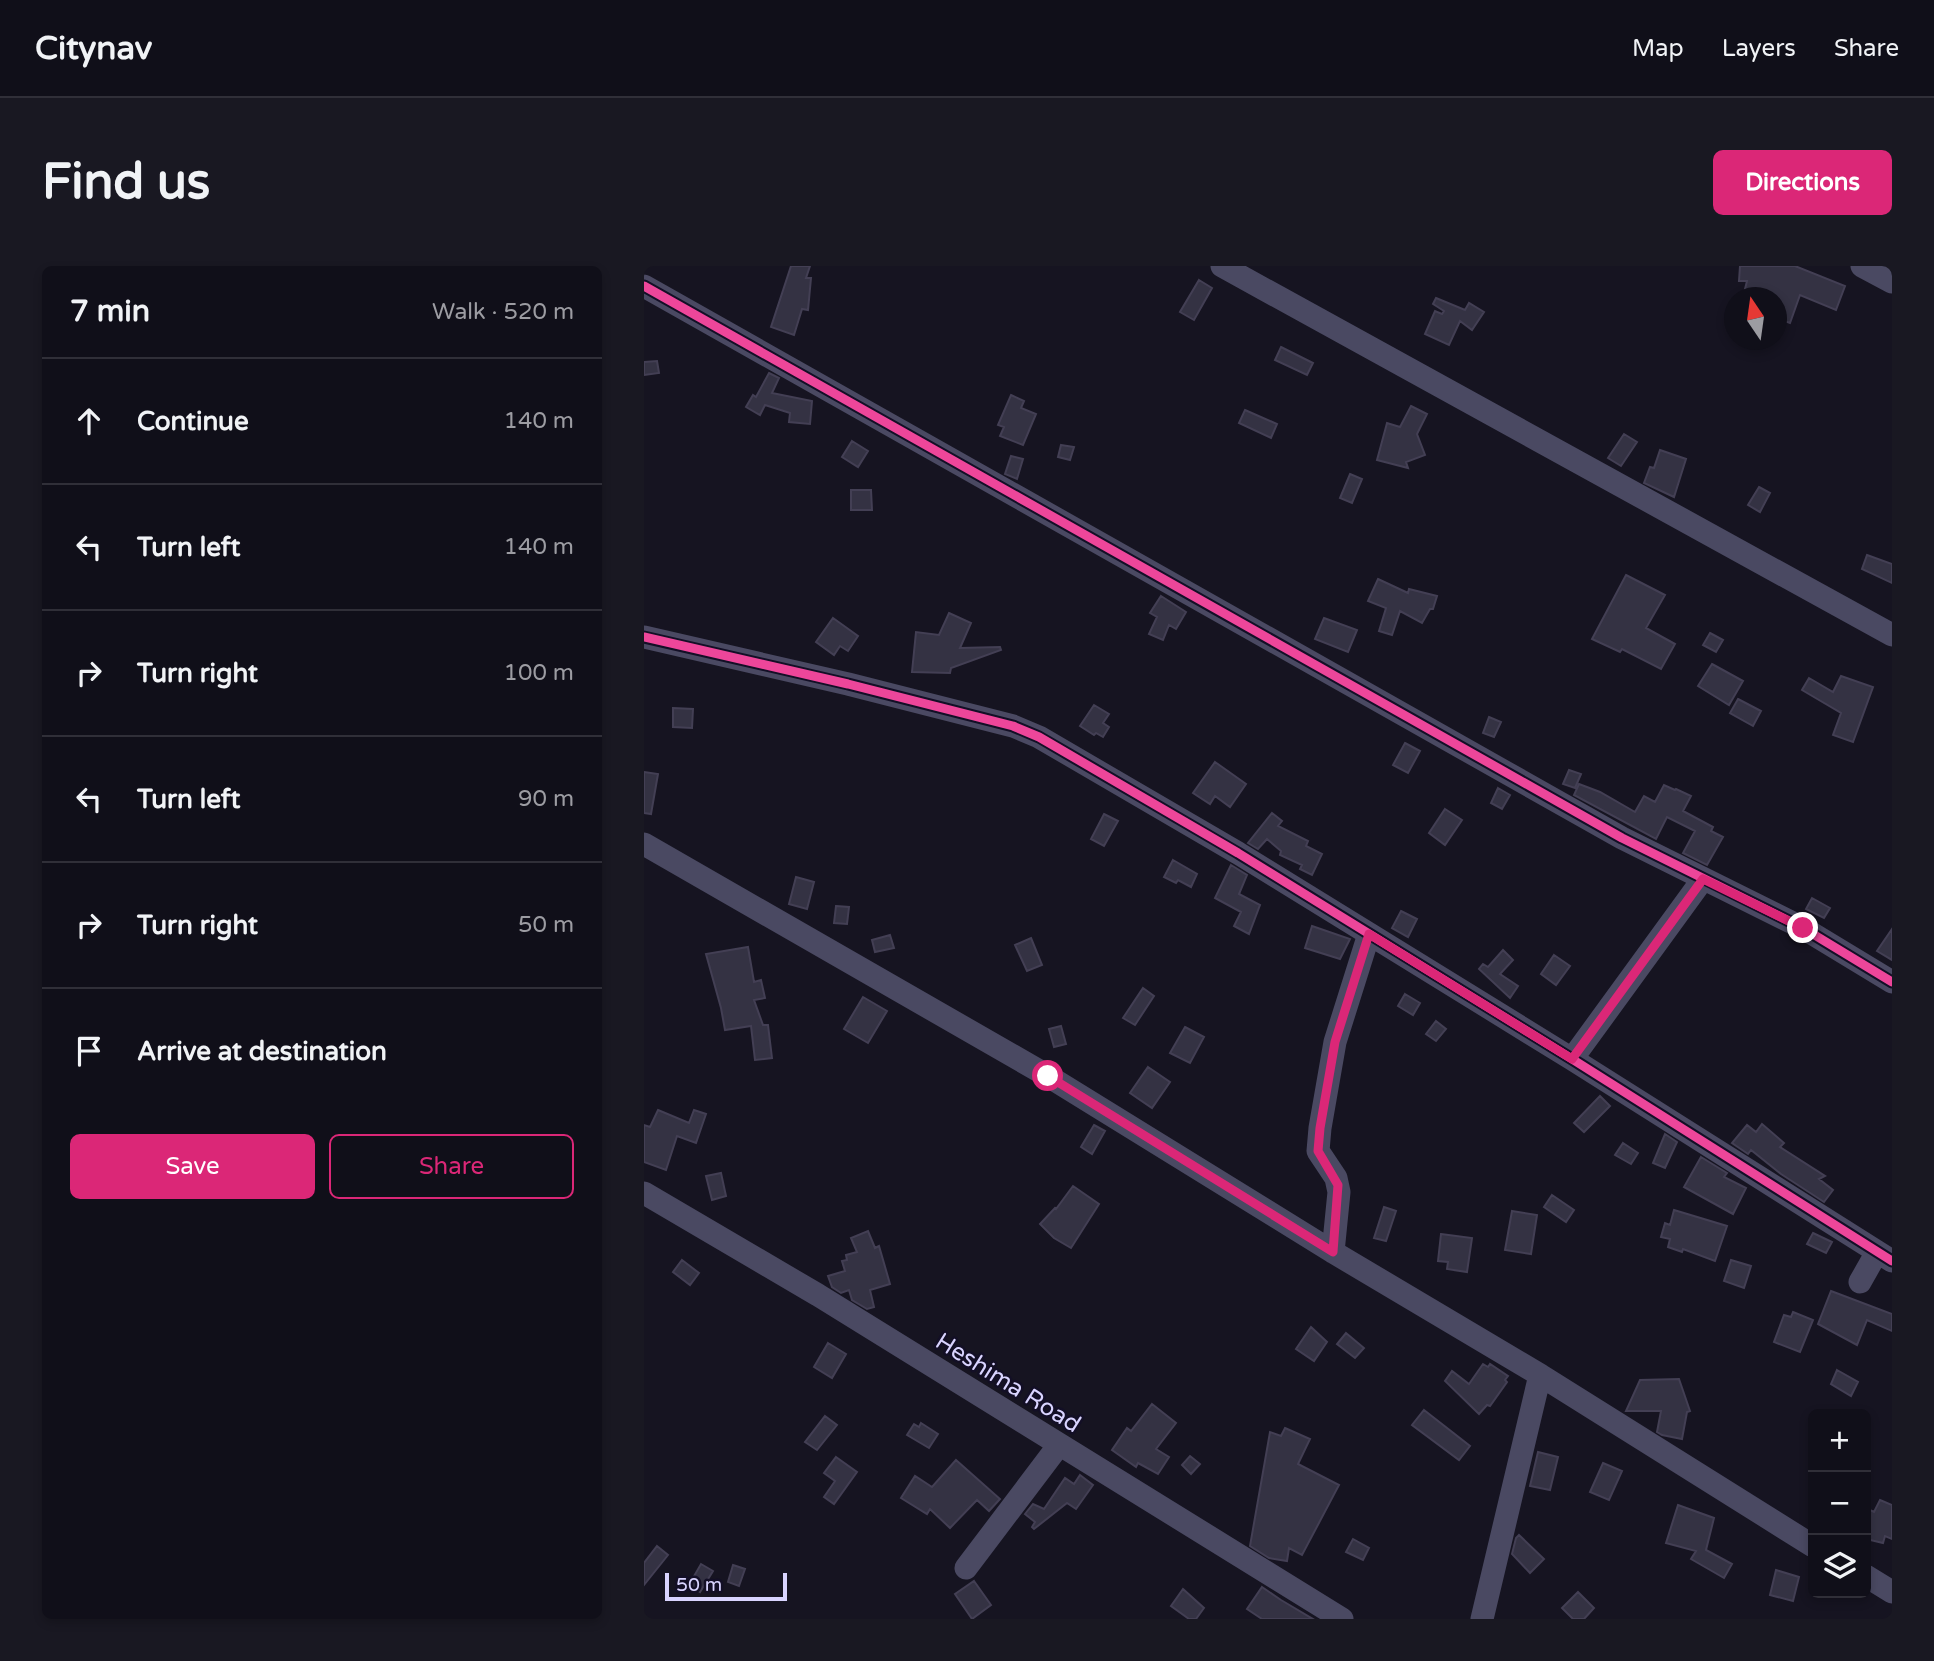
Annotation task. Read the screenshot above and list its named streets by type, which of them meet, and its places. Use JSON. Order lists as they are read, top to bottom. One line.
{"streets":{"street":["Heshima Road"]},"scale_bar":"50 m","north":"top","page":{"header":"Citynav","nav":["Map","Layers","Share"],"buttons":["Directions",["Save","Share"]],"title":"Find us","heading":["7 min","Walk · 520 m"],"list":[["Continue","140 m"],["Turn left","140 m"],["Turn right","100 m"],["Turn left","90 m"],["Turn right","50 m"],"Arrive at destination"],"map_buttons":["+","−"],"scale":"50 m"}}
